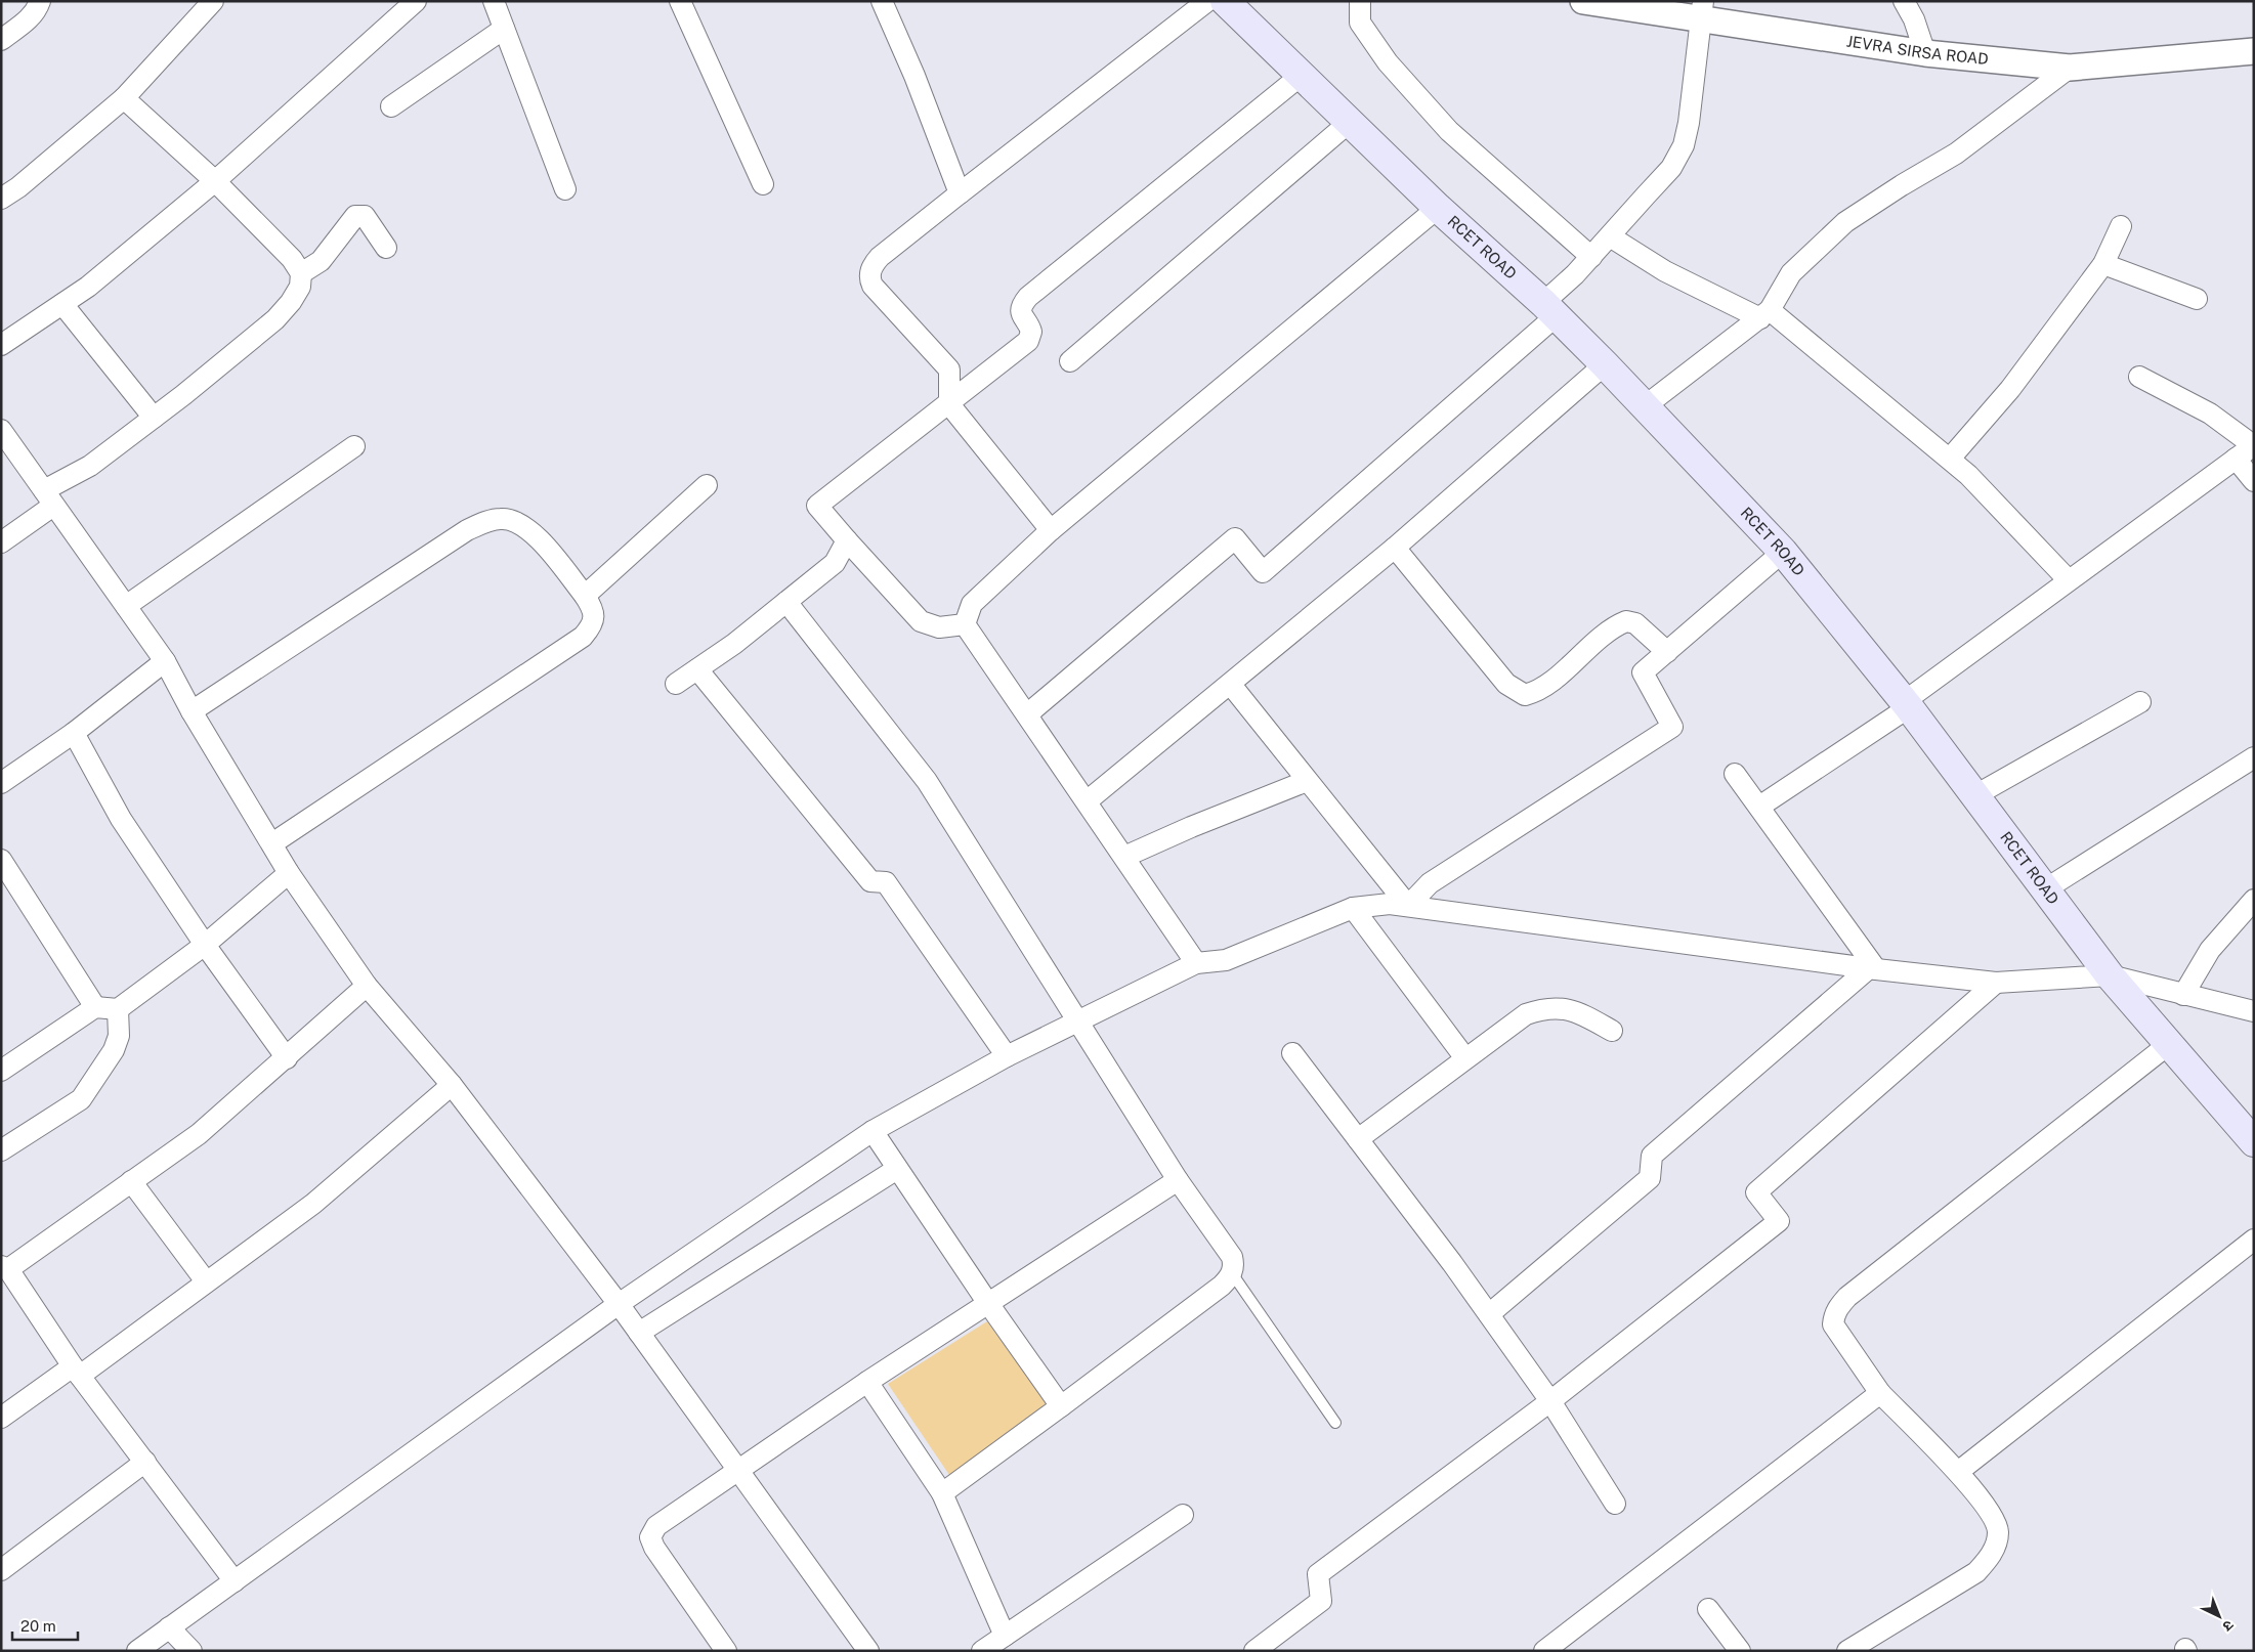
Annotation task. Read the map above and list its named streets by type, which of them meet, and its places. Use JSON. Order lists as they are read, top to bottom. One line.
{"streets":{"main road":["RCET ROAD"],"street":["JEVRA SIRSA ROAD"]},"scale_bar":"20 m","north":"bottom right"}
